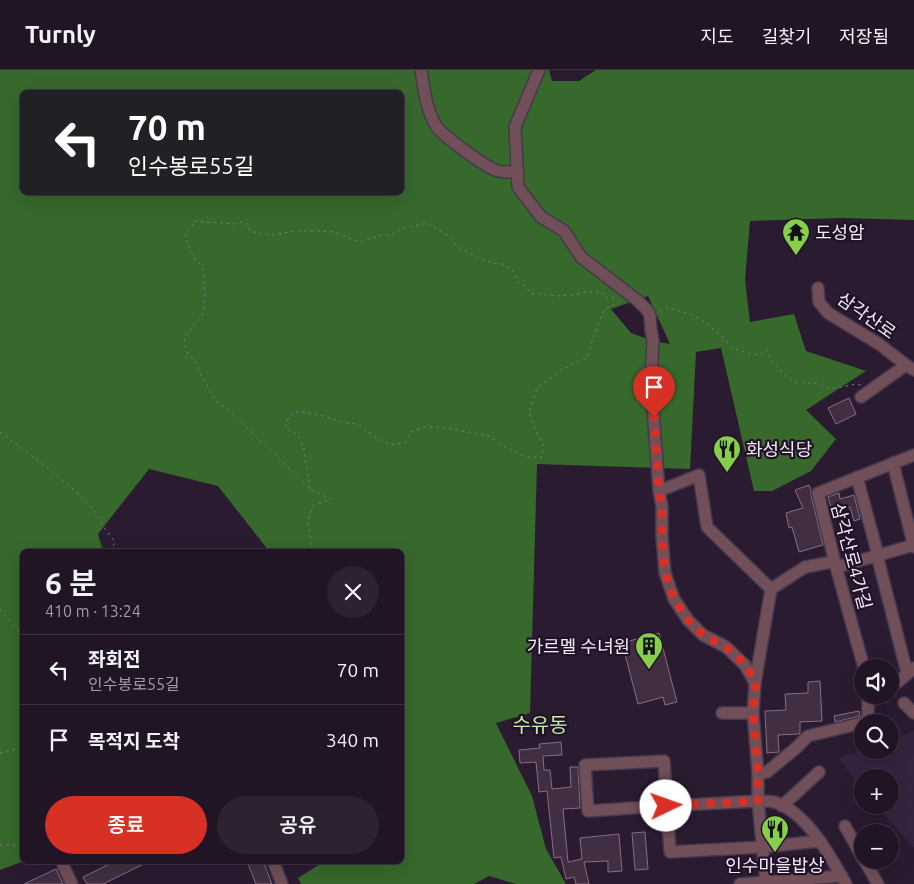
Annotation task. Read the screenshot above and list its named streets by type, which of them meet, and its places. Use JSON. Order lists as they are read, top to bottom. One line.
{"streets":{"street":["삼각산로","삼각산로4가길"]},"districts":["수유동"],"places":{"temple":["도성암"],"restaurant":["화성식당","인수마을밥상"],"building":["가르멜 수녀원"]},"page":{"header":"Turnly","nav":["지도","길찾기","저장됨"],"turn":["70 m","인수봉로55길"],"heading":["6 분","410 m · 13:24"],"list":[{"name":"좌회전","note":"인수봉로55길","value":"70 m"},{"name":"목적지 도착","value":"340 m"}],"map_buttons":["+","−"],"buttons":["종료","공유"]}}
